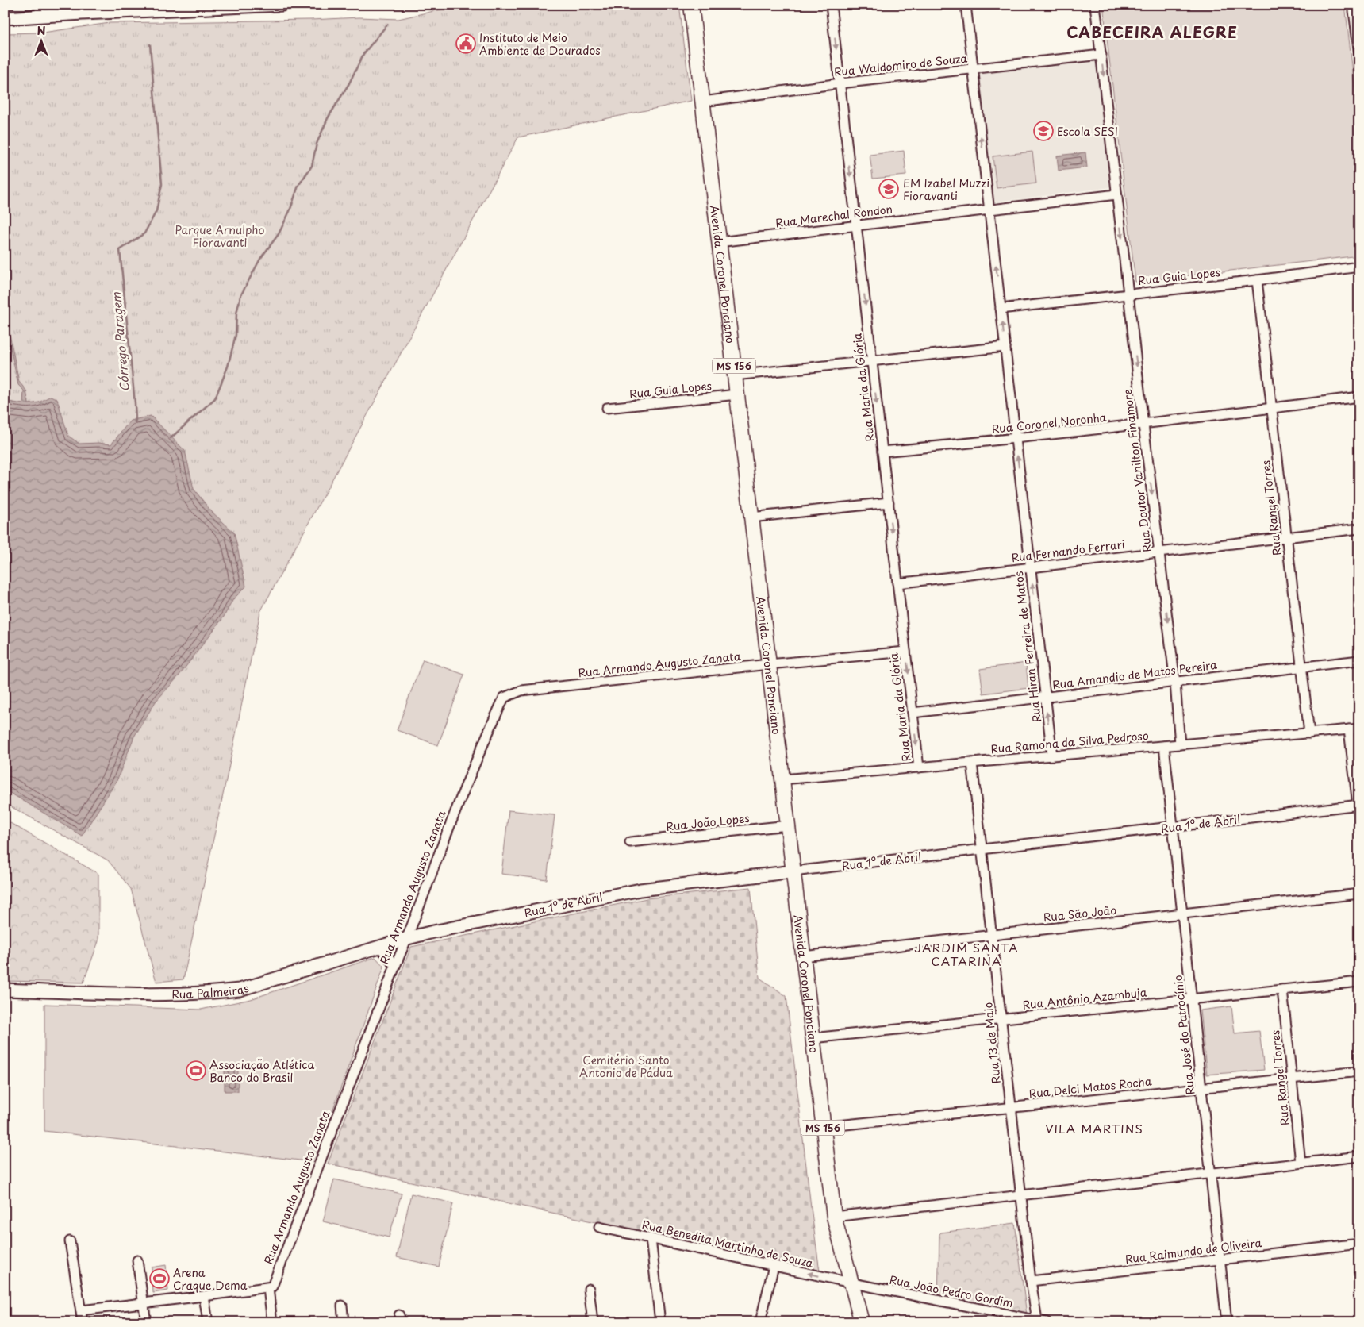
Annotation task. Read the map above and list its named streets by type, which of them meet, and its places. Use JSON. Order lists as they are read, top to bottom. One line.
{"streets":{"main road":["Avenida Coronel Ponciano","MS 156"],"street":["Rua Waldomiro de Souza","Rua Marechal Rondon","Rua Guia Lopes","Rua Maria da Glória","Rua Coronel Noronha","Rua Doutor Vanilton Finamore","Rua Rangel Torres","Rua Fernando Ferrari","Rua Hiran Ferreira de Matos","Rua Armando Augusto Zanata","Rua Amandio de Matos Pereira","Rua Ramona da Silva Pedroso","Rua João Lopes","Rua 1º de Abril","Rua São João","Rua Palmeiras","Rua Antônio Azambuja","Rua José do Patrocínio","Rua 13 de Maio","Rua Delci Matos Rocha","Rua Benedita Martinho de Souza","Rua Raimundo de Oliveira","Rua João Pedro Gordim"]},"crossings":[["Rua Waldomiro de Souza","Avenida Coronel Ponciano"],["Rua Waldomiro de Souza","Rua Maria da Glória"],["Rua Waldomiro de Souza","Rua Doutor Vanilton Finamore"],["Rua Waldomiro de Souza","Rua Hiran Ferreira de Matos"],["Rua Marechal Rondon","Avenida Coronel Ponciano"],["Rua Marechal Rondon","Rua Maria da Glória"],["Rua Marechal Rondon","Rua Doutor Vanilton Finamore"],["Rua Marechal Rondon","Rua Hiran Ferreira de Matos"],["Avenida Coronel Ponciano","Rua Guia Lopes"],["Avenida Coronel Ponciano","Rua Armando Augusto Zanata"],["Avenida Coronel Ponciano","Rua Ramona da Silva Pedroso"],["Avenida Coronel Ponciano","Rua João Lopes"],["Avenida Coronel Ponciano","Rua 1º de Abril"],["Avenida Coronel Ponciano","Rua São João"],["Avenida Coronel Ponciano","Rua Antônio Azambuja"],["Avenida Coronel Ponciano","Rua Delci Matos Rocha"],["Avenida Coronel Ponciano","Rua Benedita Martinho de Souza"],["Avenida Coronel Ponciano","Rua João Pedro Gordim"],["Rua Guia Lopes","Rua Doutor Vanilton Finamore"],["Rua Guia Lopes","Rua Rangel Torres"],["Rua Guia Lopes","Rua Hiran Ferreira de Matos"],["Rua Maria da Glória","Rua Coronel Noronha"],["Rua Maria da Glória","Rua Fernando Ferrari"],["Rua Maria da Glória","Rua Armando Augusto Zanata"],["Rua Maria da Glória","Rua Amandio de Matos Pereira"],["Rua Maria da Glória","Rua Ramona da Silva Pedroso"],["Rua Coronel Noronha","Rua Doutor Vanilton Finamore"],["Rua Coronel Noronha","Rua Rangel Torres"],["Rua Coronel Noronha","Rua Hiran Ferreira de Matos"],["Rua Doutor Vanilton Finamore","Rua Fernando Ferrari"],["Rua Doutor Vanilton Finamore","Rua Amandio de Matos Pereira"],["Rua Doutor Vanilton Finamore","Rua Ramona da Silva Pedroso"],["Rua Rangel Torres","Rua Fernando Ferrari"],["Rua Rangel Torres","Rua Amandio de Matos Pereira"],["Rua Rangel Torres","Rua Ramona da Silva Pedroso"],["Rua Rangel Torres","Rua Antônio Azambuja"],["Rua Rangel Torres","Rua Delci Matos Rocha"],["Rua Fernando Ferrari","Rua Hiran Ferreira de Matos"],["Rua Hiran Ferreira de Matos","Rua Amandio de Matos Pereira"],["Rua Hiran Ferreira de Matos","Rua Ramona da Silva Pedroso"],["Rua Armando Augusto Zanata","Rua 1º de Abril"],["Rua Armando Augusto Zanata","Rua Palmeiras"],["Rua Ramona da Silva Pedroso","Rua José do Patrocínio"],["Rua Ramona da Silva Pedroso","Rua 13 de Maio"],["Rua 1º de Abril","Rua Palmeiras"],["Rua 1º de Abril","Rua José do Patrocínio"],["Rua 1º de Abril","Rua 13 de Maio"],["Rua São João","Rua José do Patrocínio"],["Rua São João","Rua 13 de Maio"],["Rua Antônio Azambuja","Rua José do Patrocínio"],["Rua Antônio Azambuja","Rua 13 de Maio"],["Rua José do Patrocínio","Rua Delci Matos Rocha"],["Rua José do Patrocínio","Rua Raimundo de Oliveira"],["Rua 13 de Maio","Rua Delci Matos Rocha"],["Rua 13 de Maio","Rua Raimundo de Oliveira"],["Rua 13 de Maio","Rua João Pedro Gordim"],["Rua Benedita Martinho de Souza","Rua João Pedro Gordim"]],"one_way":["Rua Maria da Glória","Rua Doutor Vanilton Finamore","Rua Hiran Ferreira de Matos"],"districts":["CABECEIRA ALEGRE","JARDIM SANTA CATARINA","VILA MARTINS"],"water":["Córrego Paragem"],"parks":["Parque Arnulpho Fioravanti","Cemitério Santo Antonio de Pádua"],"places":{"public building":["Instituto de Meio Ambiente de Dourados"],"school or university":["Escola SESI","EM Izabel Muzzi Fioravanti"],"sports":["Associação Atlética Banco do Brasil","Arena Craque Dema"]},"north":"top"}
